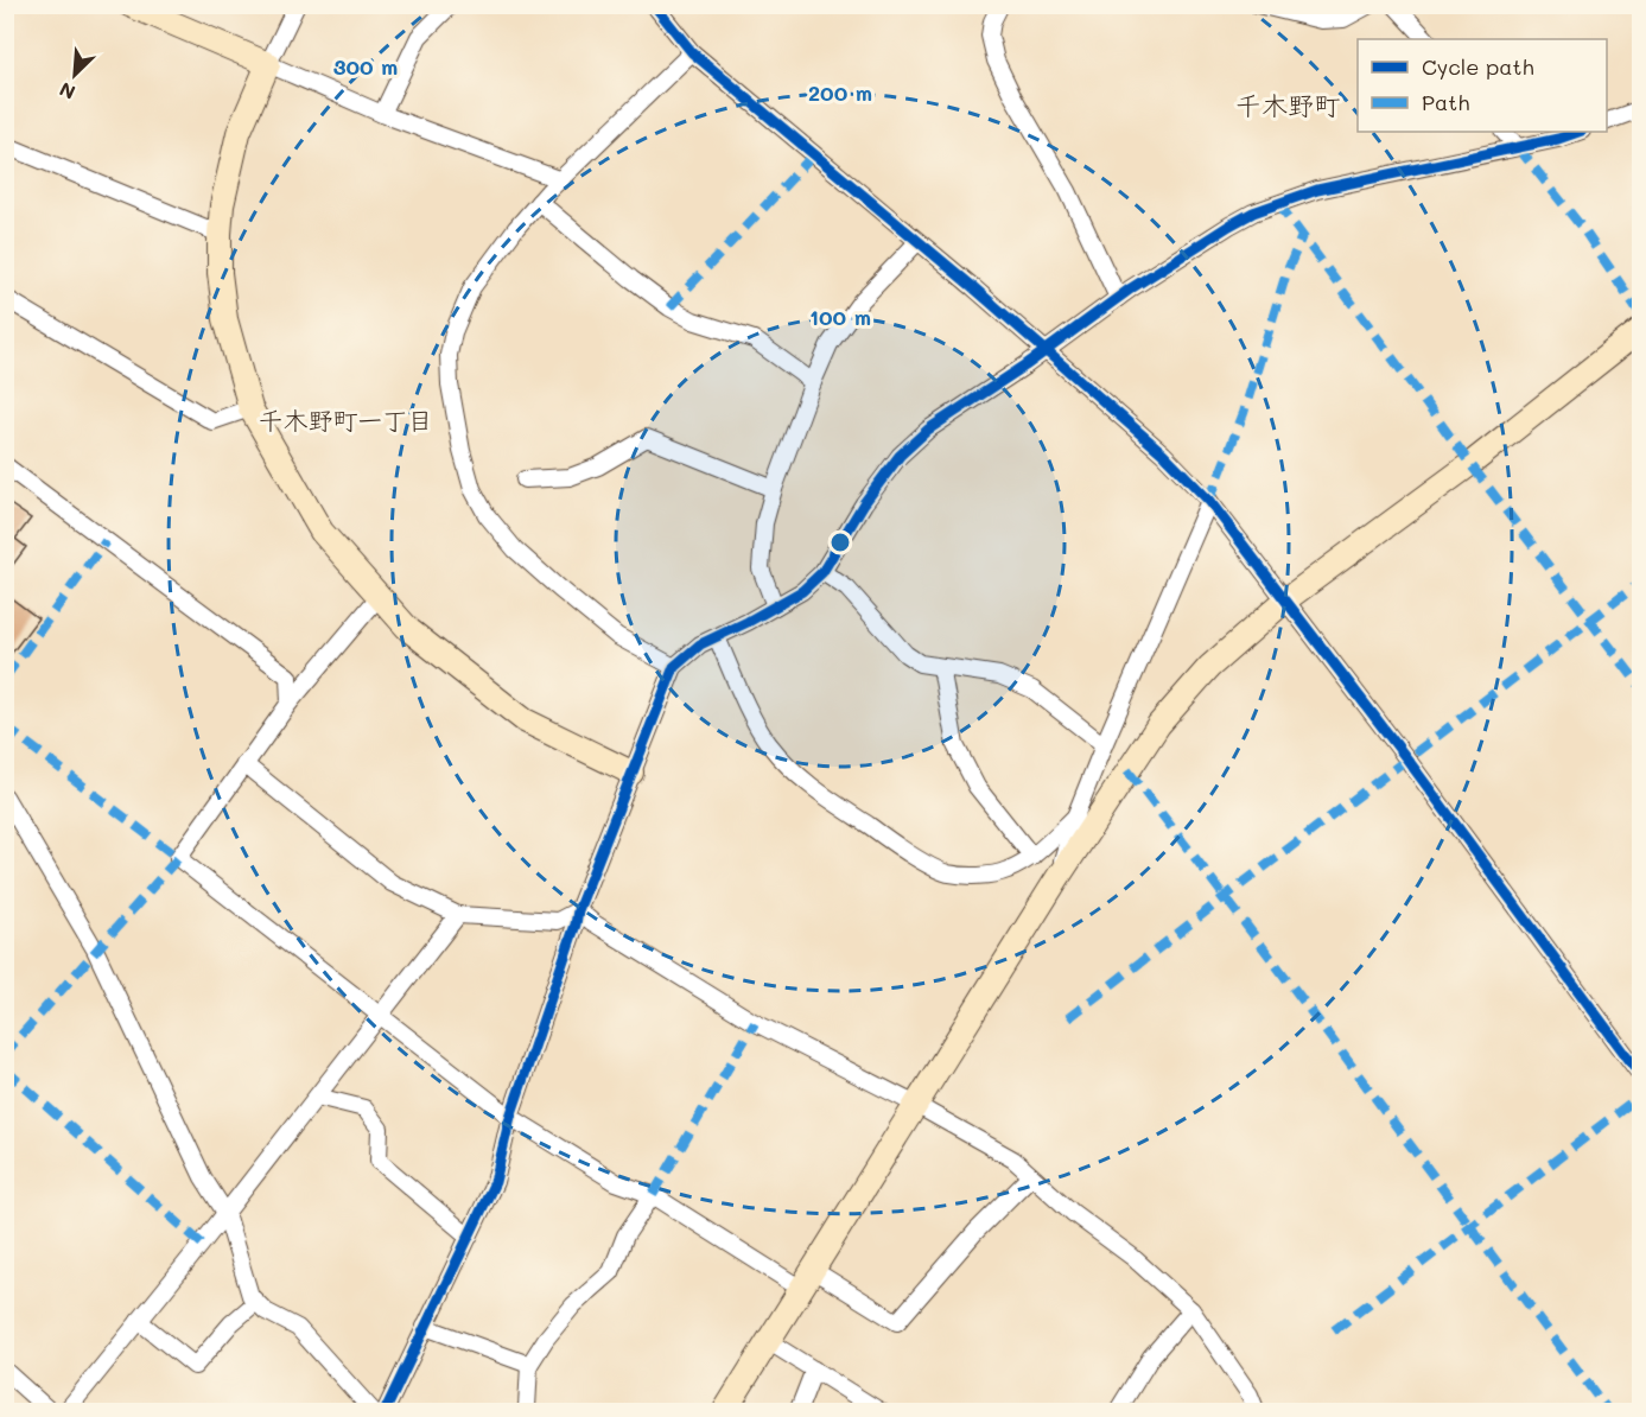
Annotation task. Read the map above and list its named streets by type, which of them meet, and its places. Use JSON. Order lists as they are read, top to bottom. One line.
{"districts":["千木野町","千木野町一丁目"],"legend":["Cycle path","Path"],"north":"bottom left","rings":["300 m","200 m","100 m"]}
